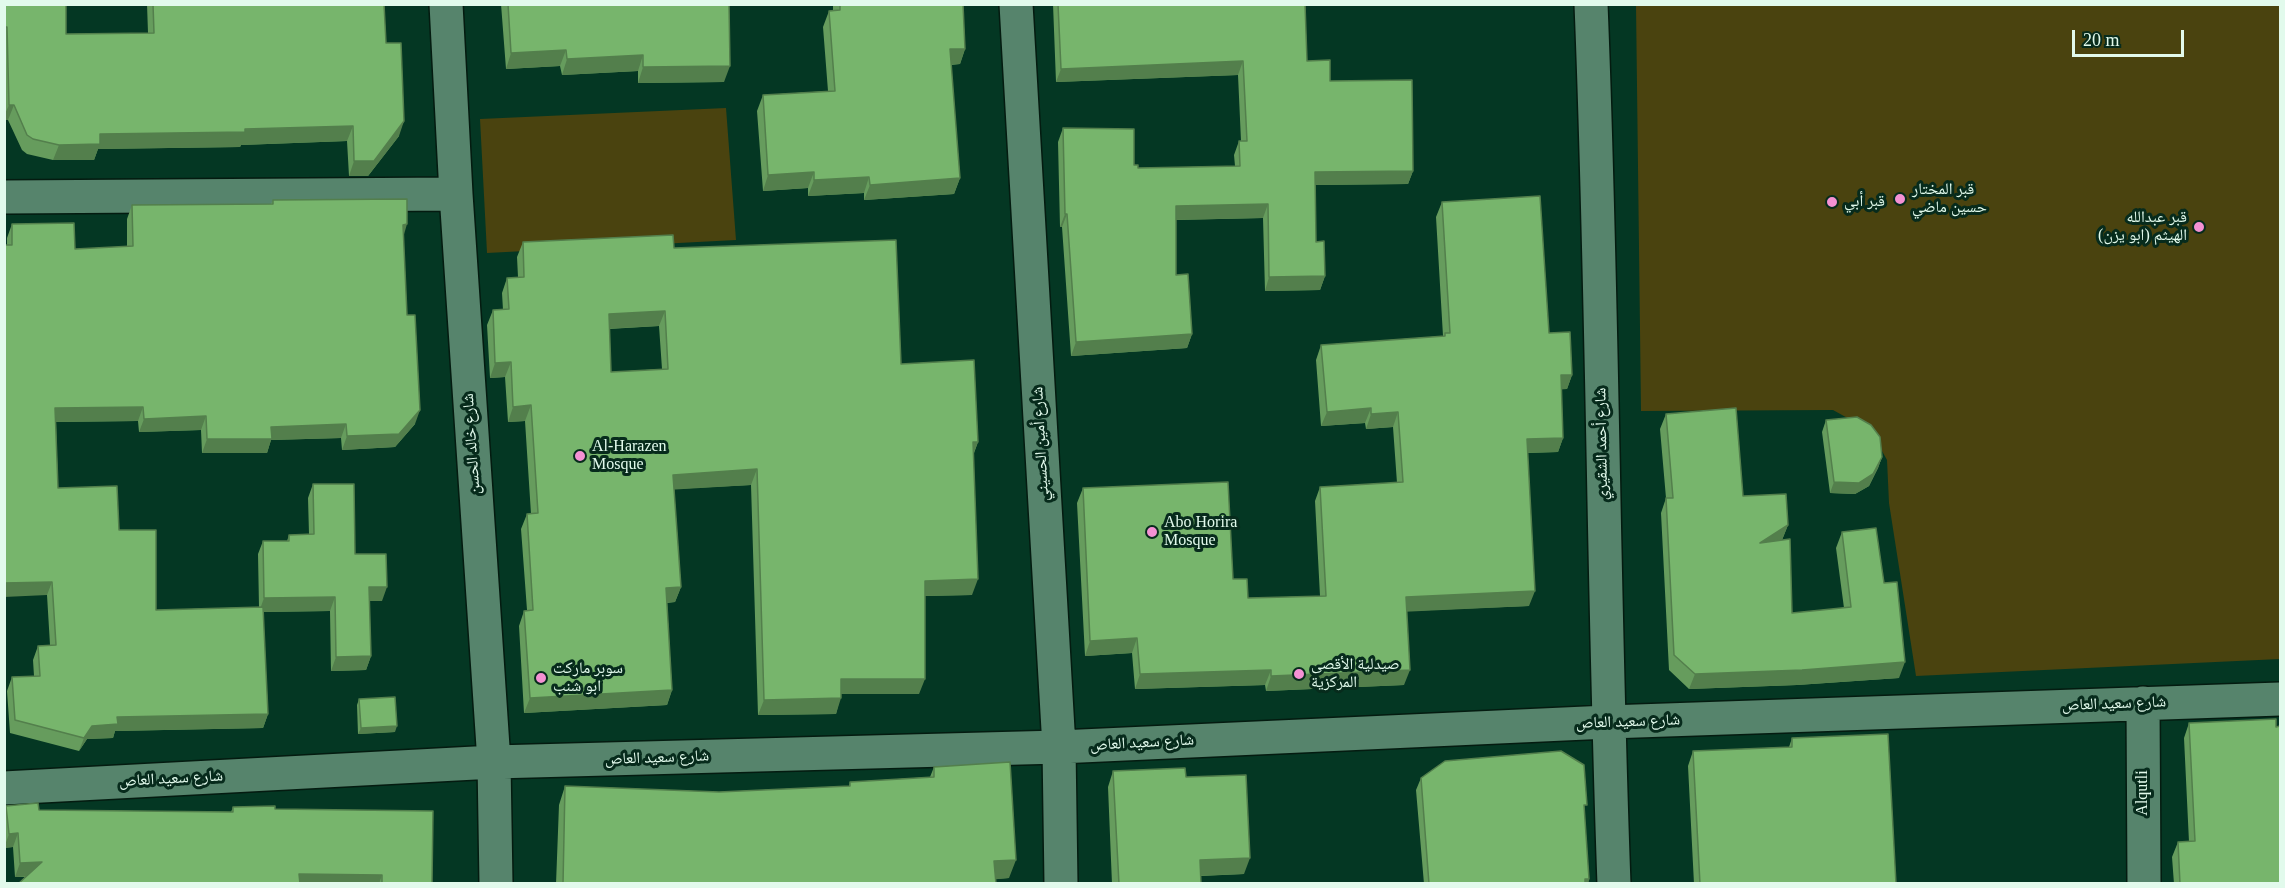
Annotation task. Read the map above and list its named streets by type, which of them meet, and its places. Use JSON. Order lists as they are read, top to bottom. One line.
{"streets":{"street":["شارع خالد الحسن","شارع أمين الحسيني","شارع أحمد الشقيري","شارع سعيد العاص","Alqutli"]},"crossings":[["شارع خالد الحسن","شارع سعيد العاص"],["شارع أمين الحسيني","شارع سعيد العاص"],["شارع أحمد الشقيري","شارع سعيد العاص"],["شارع سعيد العاص","Alqutli"]],"places":["قبر المختار حسين ماضي","قبر أبي","قبر عبدالله الهيثم (ابو يزن)","Al-Harazen Mosque","Abo Horira Mosque","صيدلية الأقصى المركزية","سوبر ماركت ابو شنب"],"scale_bar":"20 m"}
